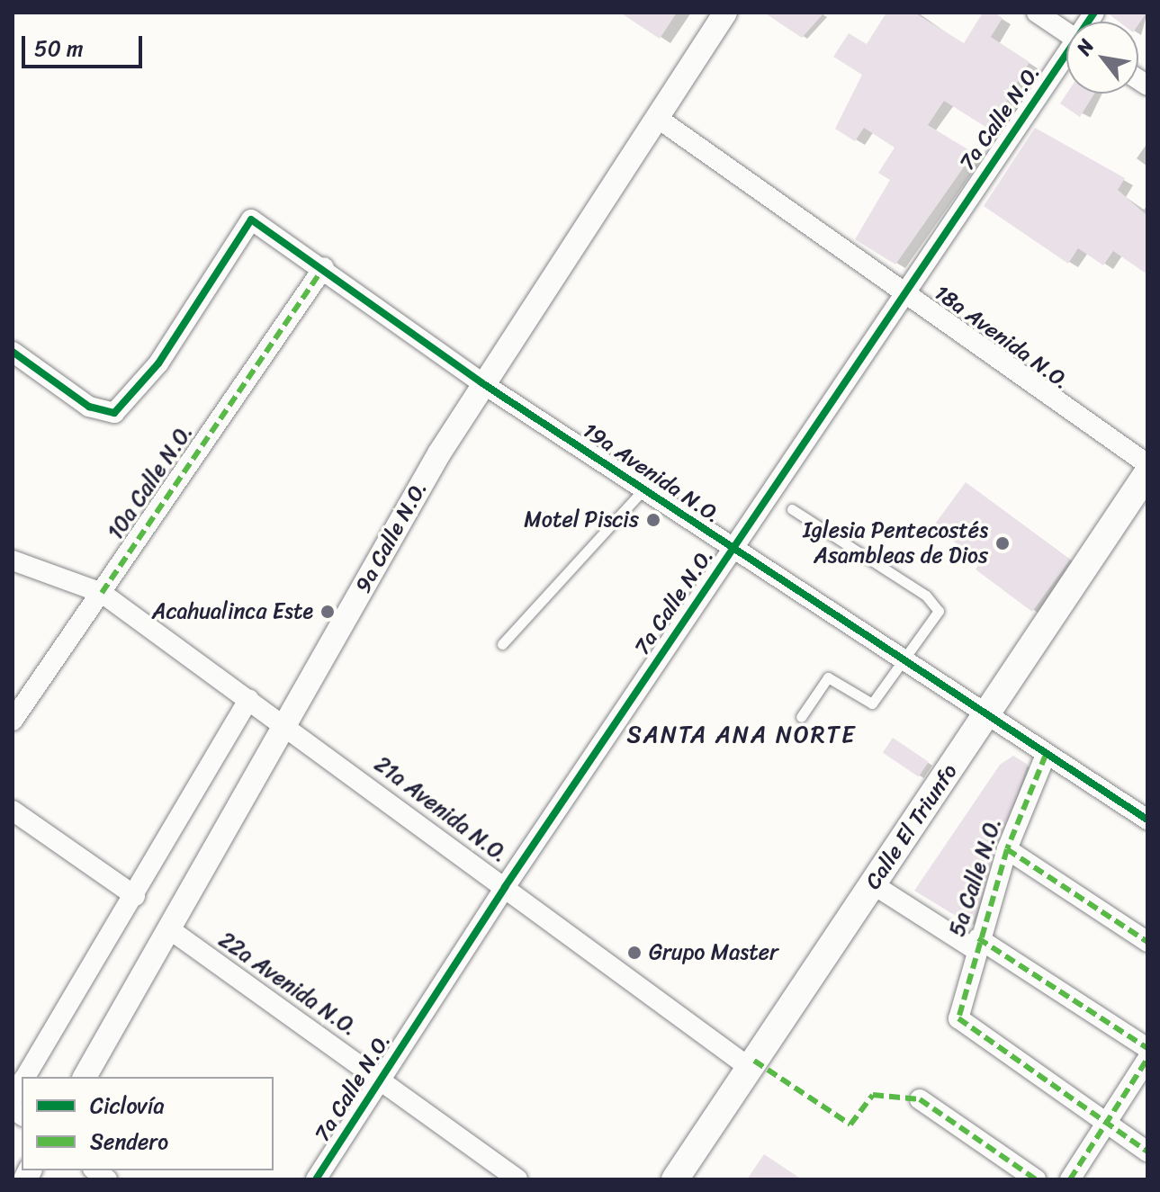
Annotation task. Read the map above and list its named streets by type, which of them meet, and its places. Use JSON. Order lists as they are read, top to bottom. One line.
{"streets":{"main road":["Calle El Triunfo"],"street":["7a Calle N.O.","18a Avenida N.O.","19a Avenida N.O.","10a Calle N.O.","9a Calle N.O.","21a Avenida N.O.","5a Calle N.O.","22a Avenida N.O."]},"crossings":[["7a Calle N.O.","18a Avenida N.O."],["7a Calle N.O.","19a Avenida N.O."],["7a Calle N.O.","21a Avenida N.O."],["7a Calle N.O.","22a Avenida N.O."],["18a Avenida N.O.","9a Calle N.O."],["19a Avenida N.O.","10a Calle N.O."],["19a Avenida N.O.","9a Calle N.O."],["19a Avenida N.O.","Calle El Triunfo"],["19a Avenida N.O.","5a Calle N.O."],["10a Calle N.O.","21a Avenida N.O."],["9a Calle N.O.","21a Avenida N.O."],["9a Calle N.O.","22a Avenida N.O."],["21a Avenida N.O.","Calle El Triunfo"]],"districts":["SANTA ANA NORTE"],"places":["Motel Piscis","Iglesia Pentecostés Asambleas de Dios","Acahualinca Este","Grupo Master"],"legend":["Ciclovía","Sendero"],"scale_bar":"50 m","north":"top left"}
